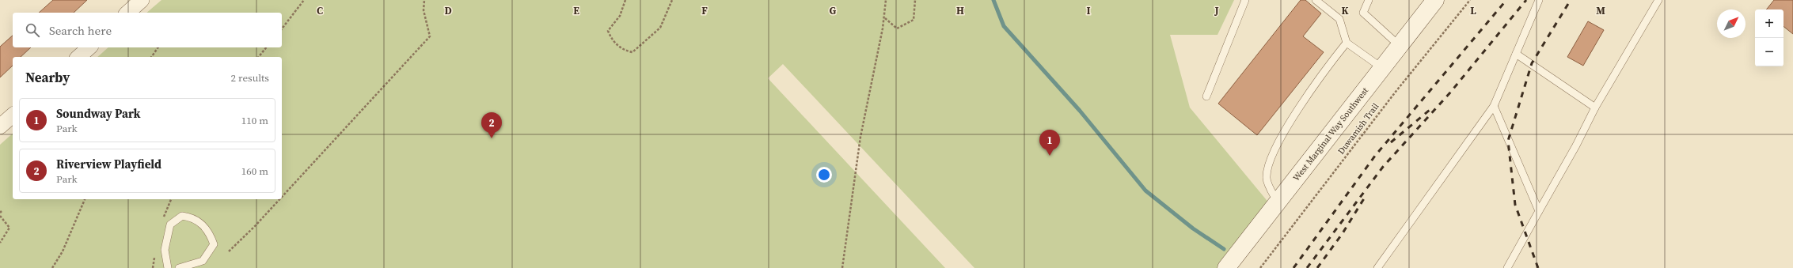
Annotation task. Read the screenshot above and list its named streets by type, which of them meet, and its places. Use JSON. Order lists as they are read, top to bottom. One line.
{"streets":{"main road":["West Marginal Way Southwest"],"path":["Duwamish Trail"]},"north":"top right","page":{"map_buttons":["+","−"],"search":"Search here","heading":["Nearby","2 results"],"list":[{"mark":"1","name":"Soundway Park","note":"Park","value":"110 m"},{"mark":"2","name":"Riverview Playfield","note":"Park","value":"160 m"}],"pins":["2","1"]},"grid":{"columns":["C","D","E","F","G","H","I","J","K","L","M"]}}
